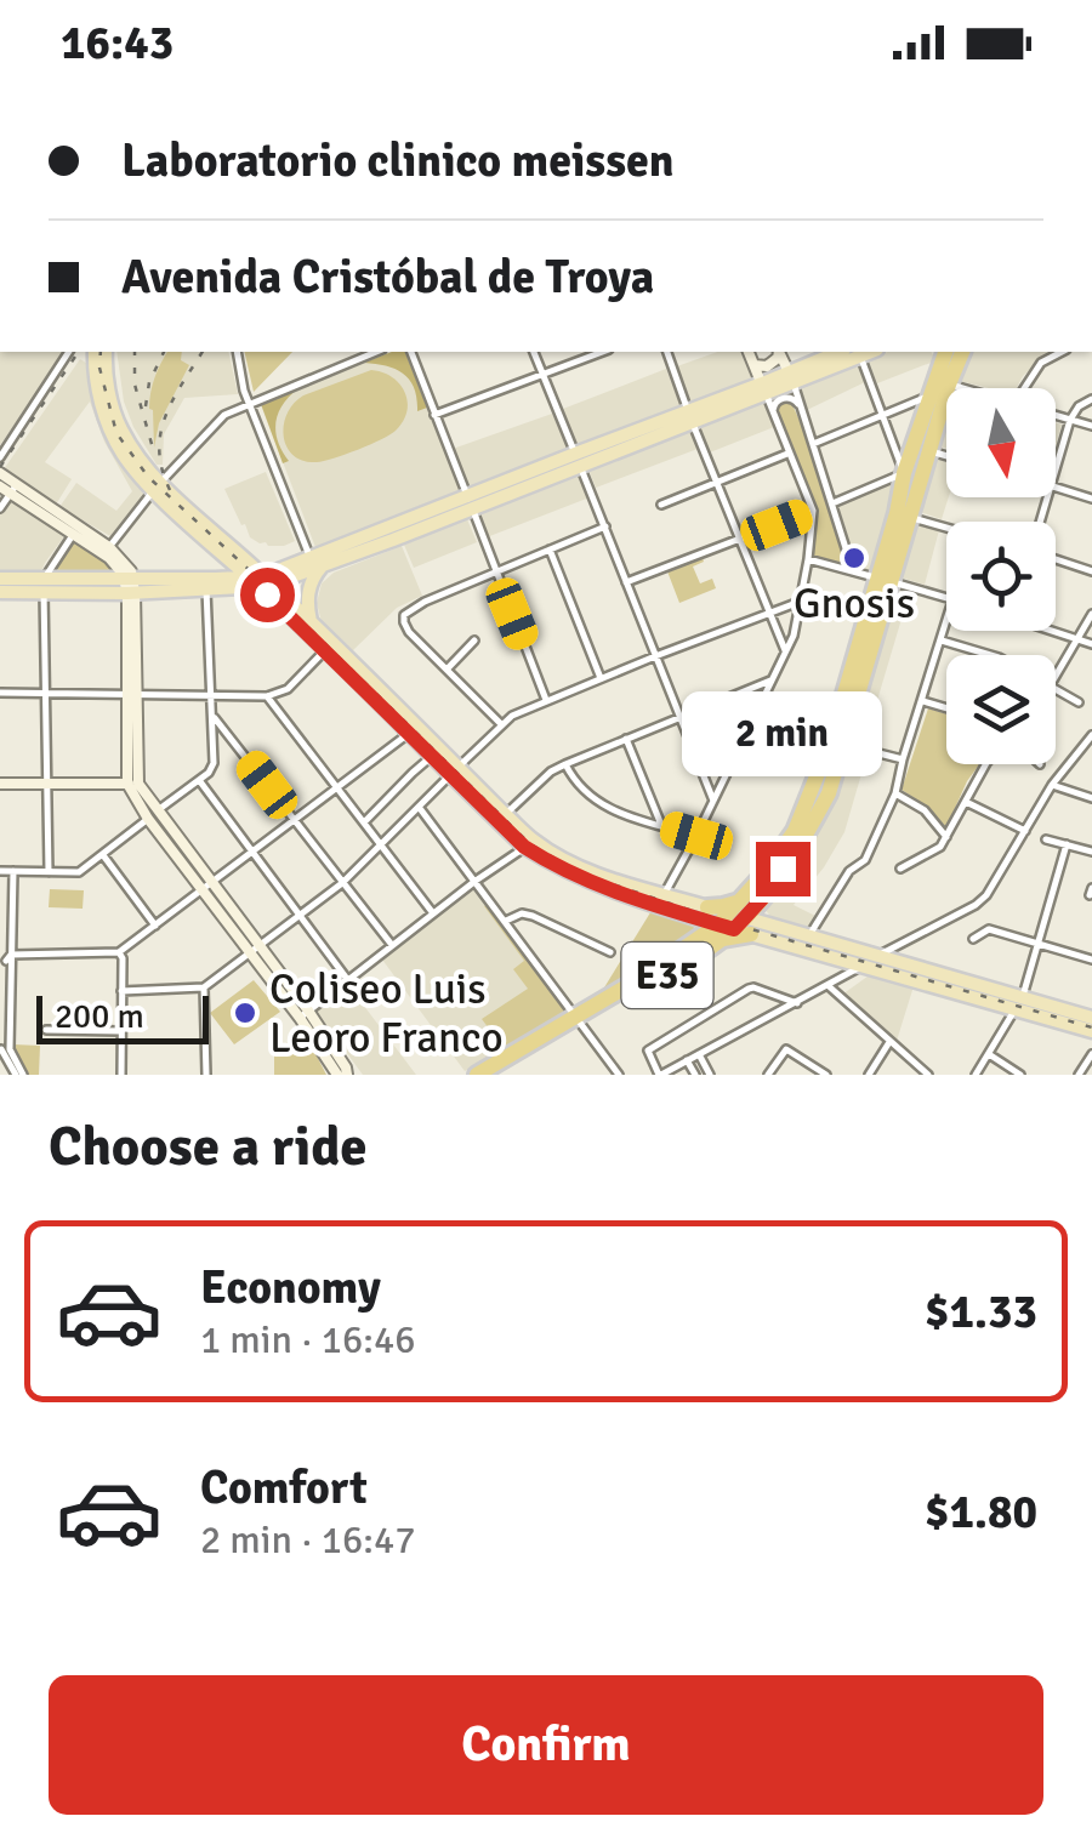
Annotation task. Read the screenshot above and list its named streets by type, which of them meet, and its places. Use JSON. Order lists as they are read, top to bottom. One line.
{"streets":{"highway":["E35"]},"places":["Gnosis","Coliseo Luis Leoro Franco"],"scale_bar":"200 m","north":"bottom","page":{"status":"16:43","banner":["Laboratorio clinico meissen","Avenida Cristóbal de Troya"],"bubble":"2 min","scale":"200 m","heading":"Choose a ride","list":[{"name":"Economy","note":"1 min · 16:46","value":"$1.33"},{"name":"Comfort","note":"2 min · 16:47","value":"$1.80"}],"buttons":"Confirm"}}
